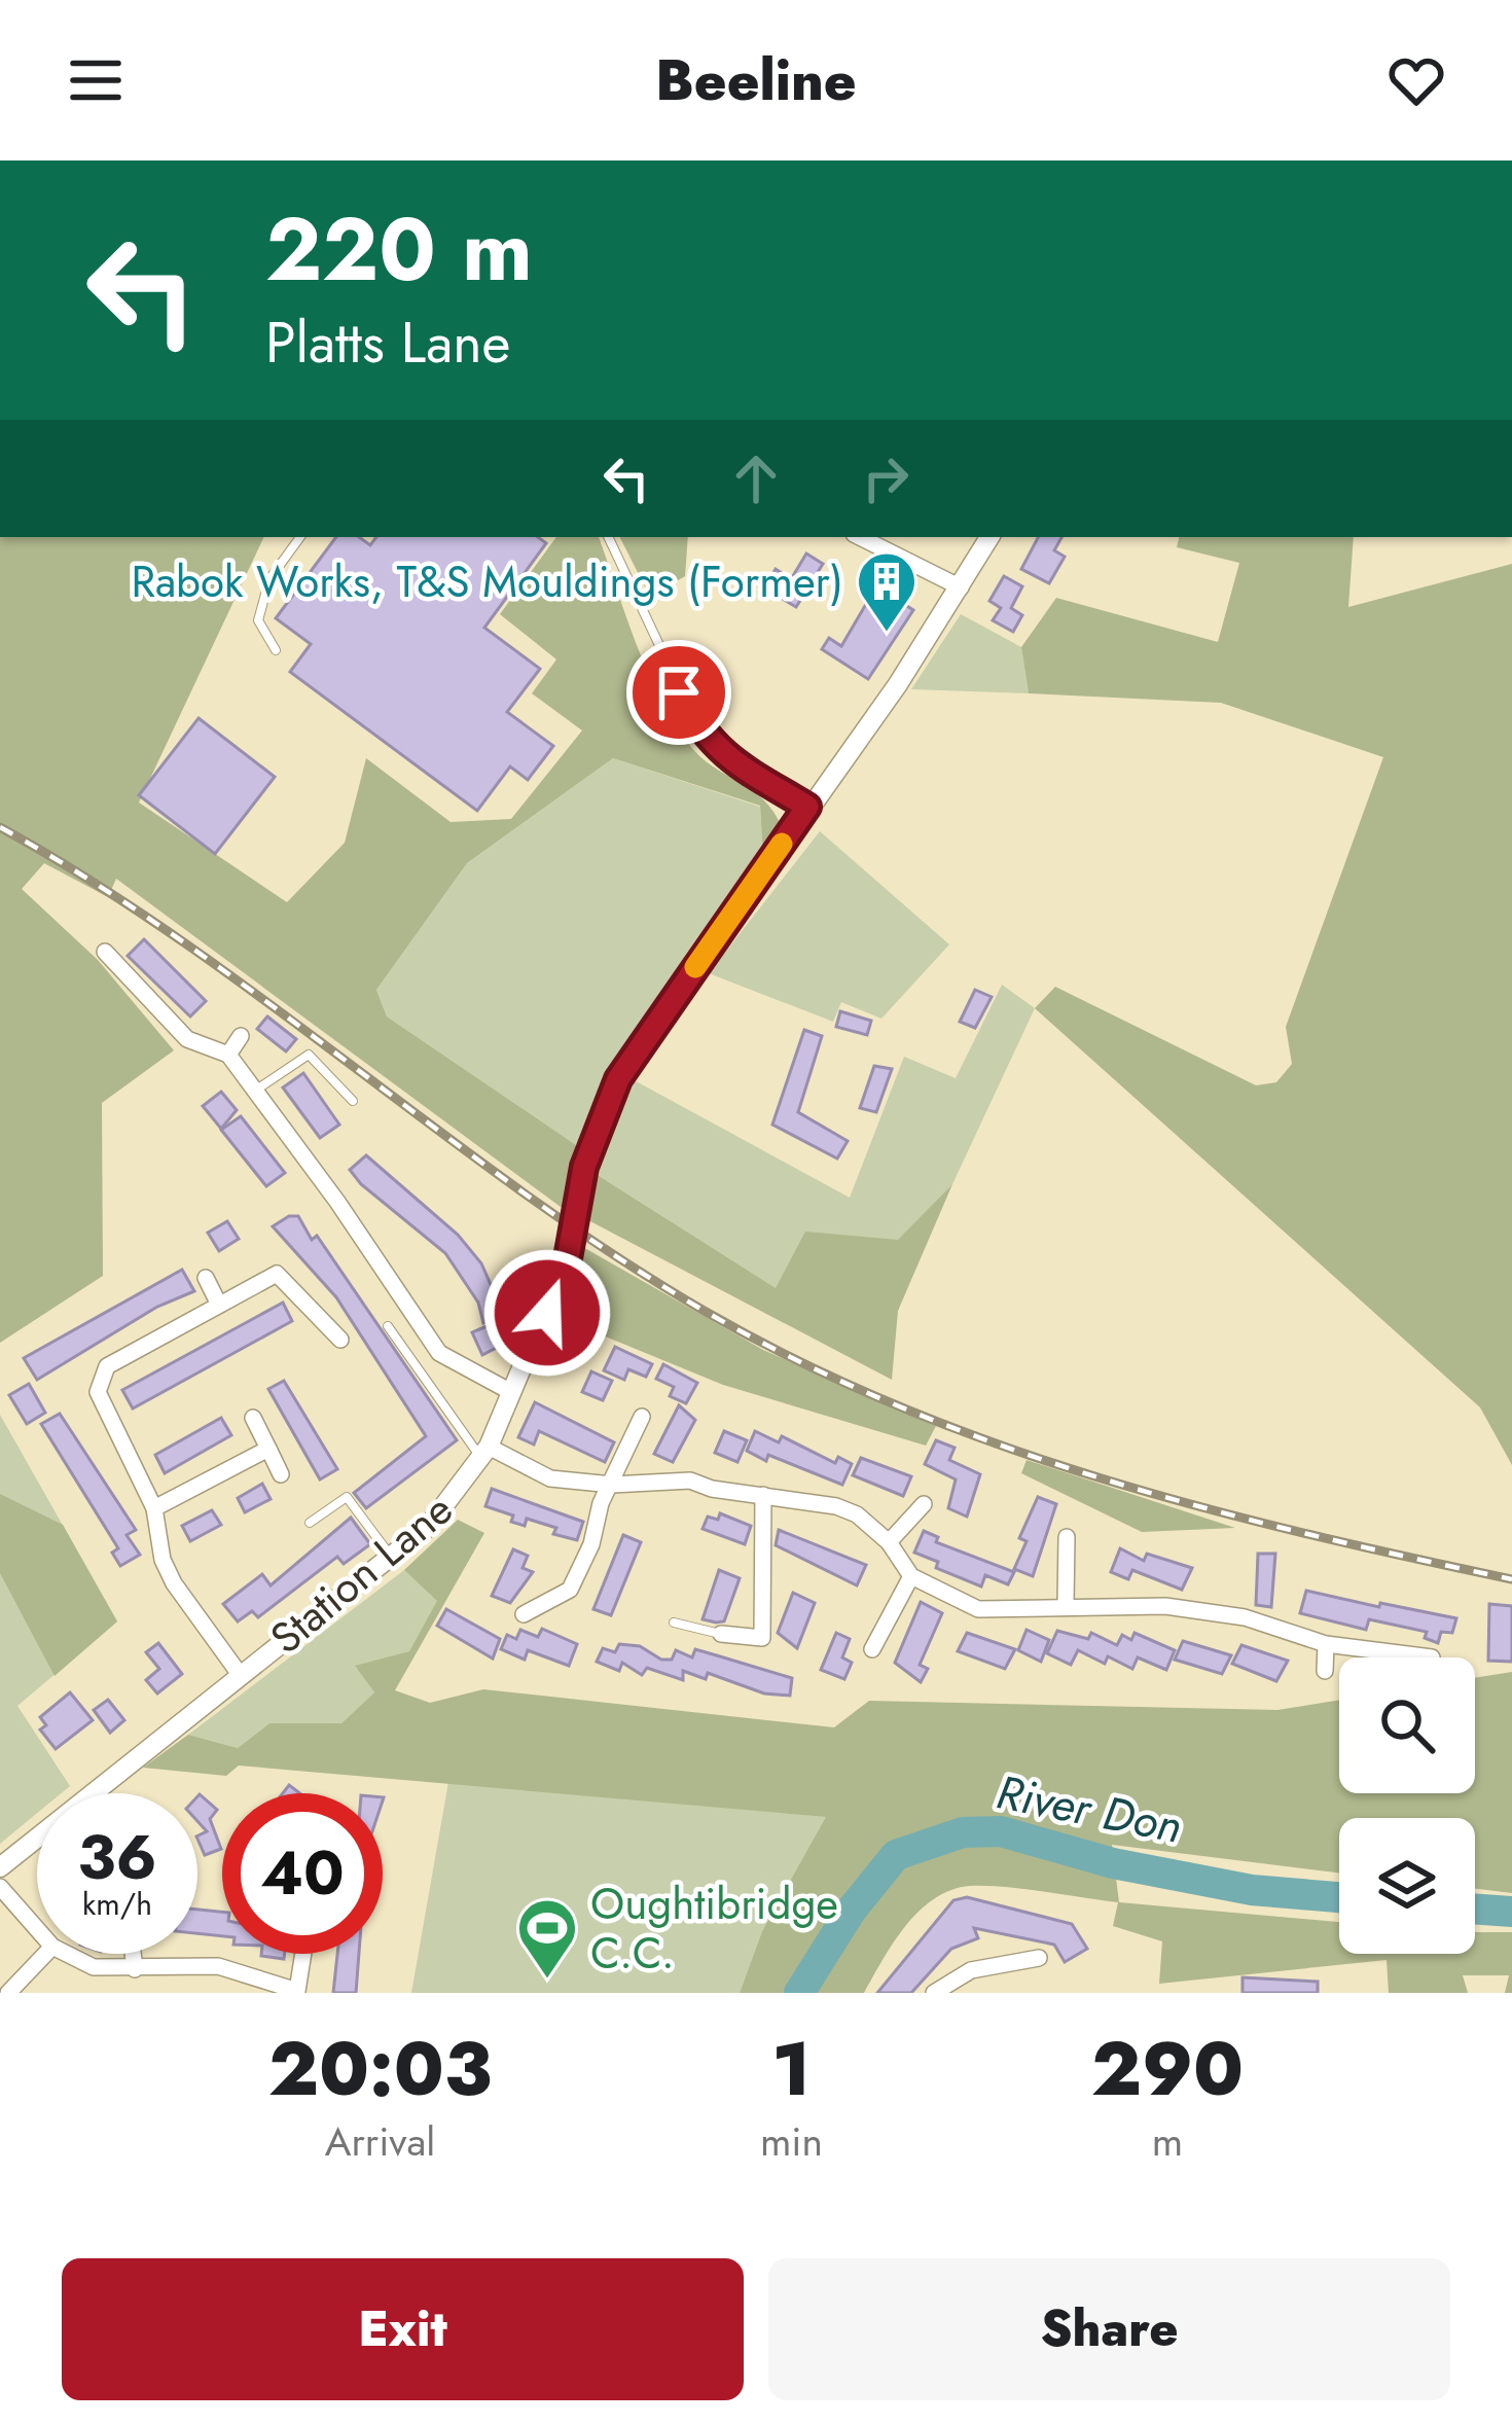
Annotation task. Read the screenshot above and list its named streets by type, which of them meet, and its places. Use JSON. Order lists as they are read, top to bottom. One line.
{"streets":{"street":["Station Lane"]},"water":["River Don"],"places":{"building":["Rabok Works, T&S Mouldings (Former)"],"sports":["Oughtibridge C.C."]},"page":{"header":"Beeline","turn":["220 m","Platts Lane"],"speed":"36 km/h","limit":"40","eta":["20:03","Arrival","1","min","290","m"],"buttons":["Exit","Share"]}}
